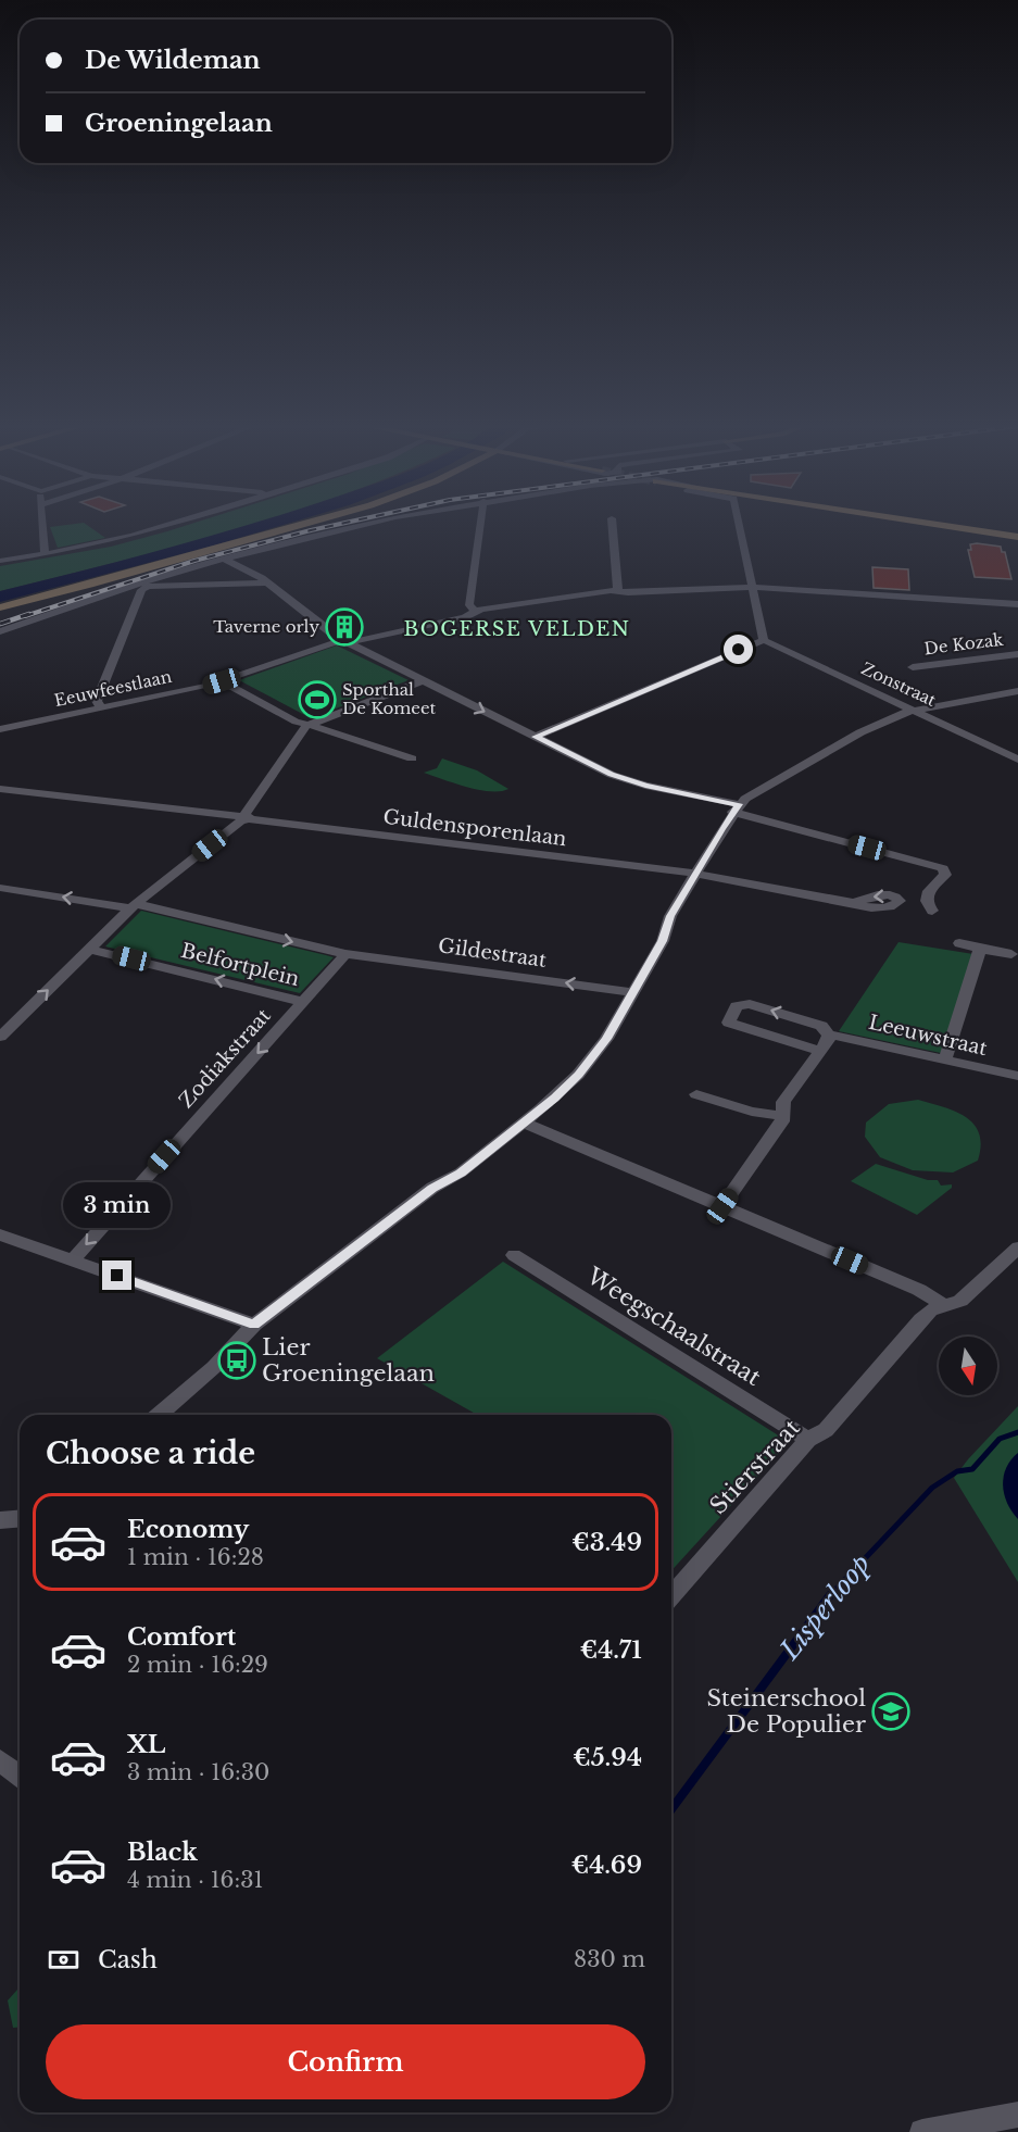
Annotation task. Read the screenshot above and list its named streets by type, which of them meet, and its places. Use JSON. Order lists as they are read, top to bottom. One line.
{"streets":{"street":["De Kozak","Zonstraat","Eeuwfeestlaan","Guldensporenlaan","Gildestraat","Belfortplein","Leeuwstraat","Zodiakstraat","Weegschaalstraat","Stierstraat"]},"crossings":[["Gildestraat","Belfortplein"],["Belfortplein","Zodiakstraat"],["Weegschaalstraat","Stierstraat"]],"one_way":["Gildestraat","Zodiakstraat"],"districts":["BOGERSE VELDEN"],"water":["Lisperloop"],"places":{"building":["Taverne orly"],"sports":["Sporthal De Komeet"],"bus stop":["Lier Groeningelaan"],"school or university":["Steinerschool De Populier"]},"north":"bottom","page":{"banner":["De Wildeman","Groeningelaan"],"bubble":"3 min","heading":"Choose a ride","list":[{"name":"Economy","note":"1 min · 16:28","value":"€3.49"},{"name":"Comfort","note":"2 min · 16:29","value":"€4.71"},{"name":"XL","note":"3 min · 16:30","value":"€5.94"},{"name":"Black","note":"4 min · 16:31","value":"€4.69"}],"pay":["Cash","830 m"],"buttons":"Confirm"}}
